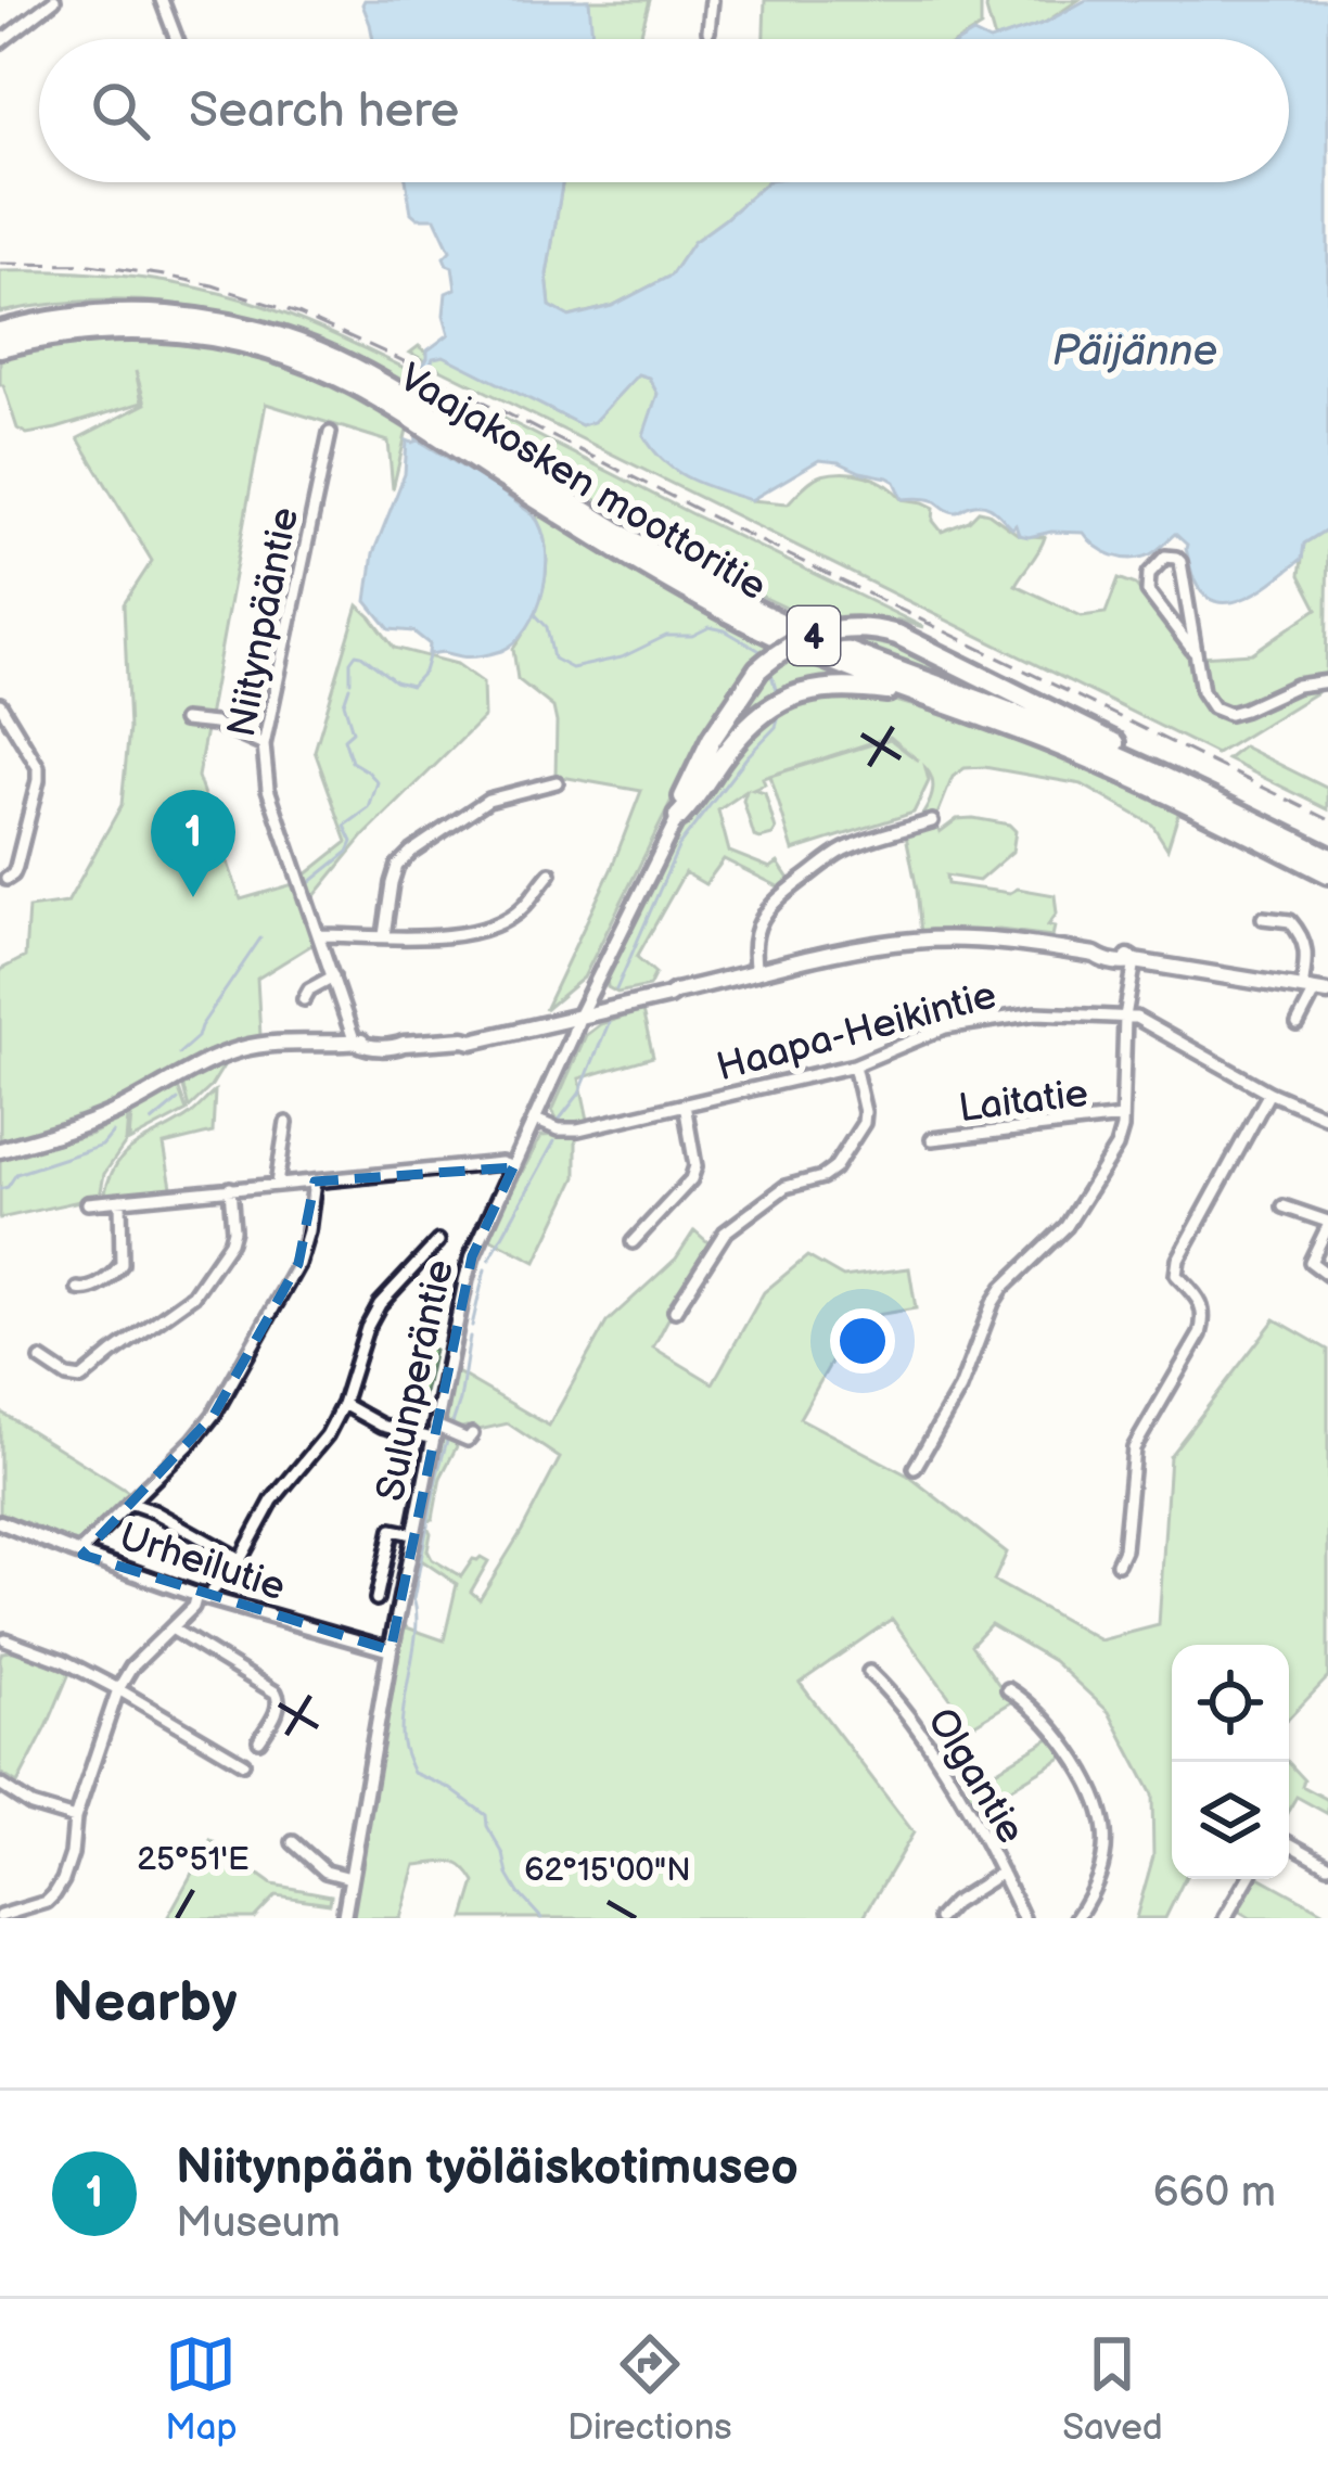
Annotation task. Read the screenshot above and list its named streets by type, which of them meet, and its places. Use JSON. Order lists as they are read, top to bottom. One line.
{"streets":{"highway":["Vaajakosken moottoritie","4"],"street":["Niitynpääntie","Haapa-Heikintie","Laitatie","Sulunperäntie","Urheilutie","Olgantie"]},"crossings":[["Haapa-Heikintie","Sulunperäntie"],["Sulunperäntie","Urheilutie"]],"water":["Päijänne"],"page":{"search":"Search here","pins":"1","heading":"Nearby","list":[{"mark":"1","name":"Niitynpään työläiskotimuseo","note":"Museum","value":"660 m"}],"nav":["Map","Directions","Saved"]},"coordinates":["25°51'E","62°15'00\"N"]}
